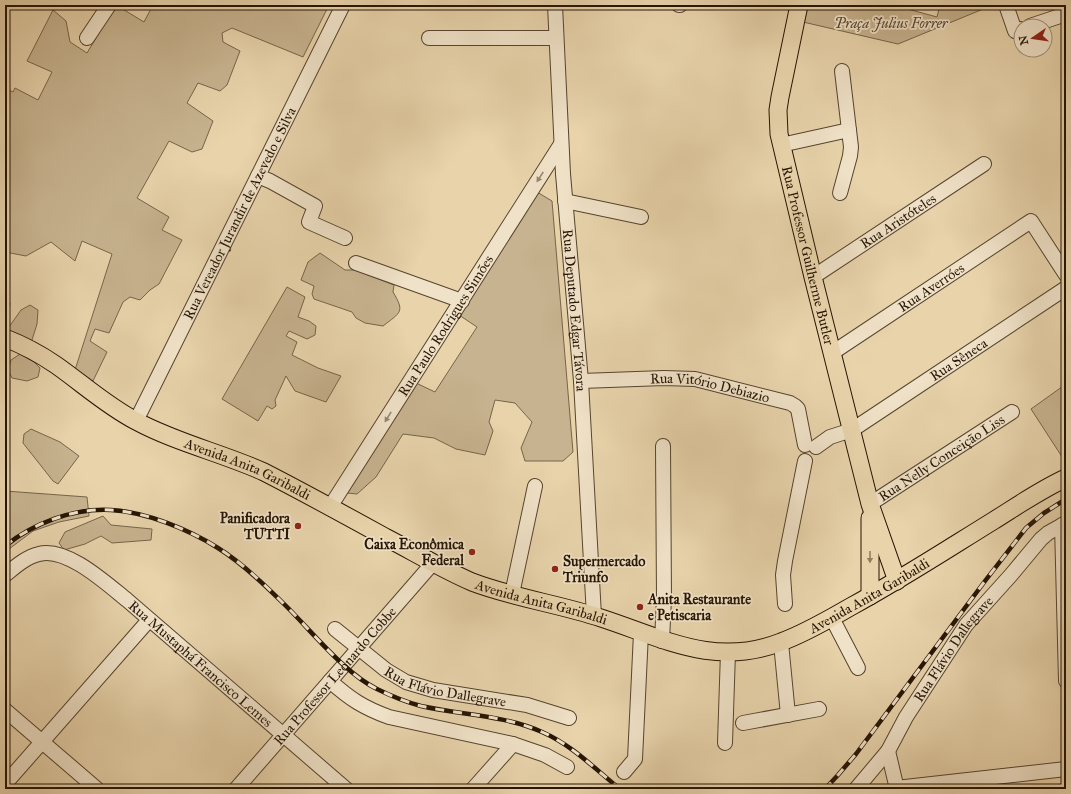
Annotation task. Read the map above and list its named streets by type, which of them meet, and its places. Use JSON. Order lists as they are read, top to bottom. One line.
{"streets":{"main road":["Rua Professor Guilherme Butler","Avenida Anita Garibaldi"],"street":["Rua Vereador Jurandir de Azevedo e Silva","Rua Aristóteles","Rua Averróes","Rua Deputado Edgar Távora","Rua Paulo Rodrigues Simões","Rua Sêneca","Rua Vitório Debiazio","Rua Nelly Conceição Liss","Rua Flávio Dallegrave","Rua Mustaphá Francisco Lemes","Rua Professor Leonardo Cobbe"]},"crossings":[["Rua Vereador Jurandir de Azevedo e Silva","Avenida Anita Garibaldi"],["Rua Aristóteles","Rua Professor Guilherme Butler"],["Rua Professor Guilherme Butler","Rua Averróes"],["Rua Professor Guilherme Butler","Rua Sêneca"],["Rua Professor Guilherme Butler","Rua Nelly Conceição Liss"],["Rua Professor Guilherme Butler","Avenida Anita Garibaldi"],["Rua Deputado Edgar Távora","Rua Paulo Rodrigues Simões"],["Rua Deputado Edgar Távora","Rua Vitório Debiazio"],["Rua Deputado Edgar Távora","Avenida Anita Garibaldi"],["Rua Paulo Rodrigues Simões","Avenida Anita Garibaldi"],["Rua Sêneca","Rua Vitório Debiazio"],["Avenida Anita Garibaldi","Rua Professor Leonardo Cobbe"],["Rua Flávio Dallegrave","Rua Professor Leonardo Cobbe"],["Rua Mustaphá Francisco Lemes","Rua Professor Leonardo Cobbe"]],"one_way":["Rua Paulo Rodrigues Simões"],"parks":["Praça Julius Forrer"],"places":["Panificadora TUTTI","Caixa Econômica Federal","Supermercado Triunfo","Anita Restaurante e Petiscaria"],"north":"left"}
